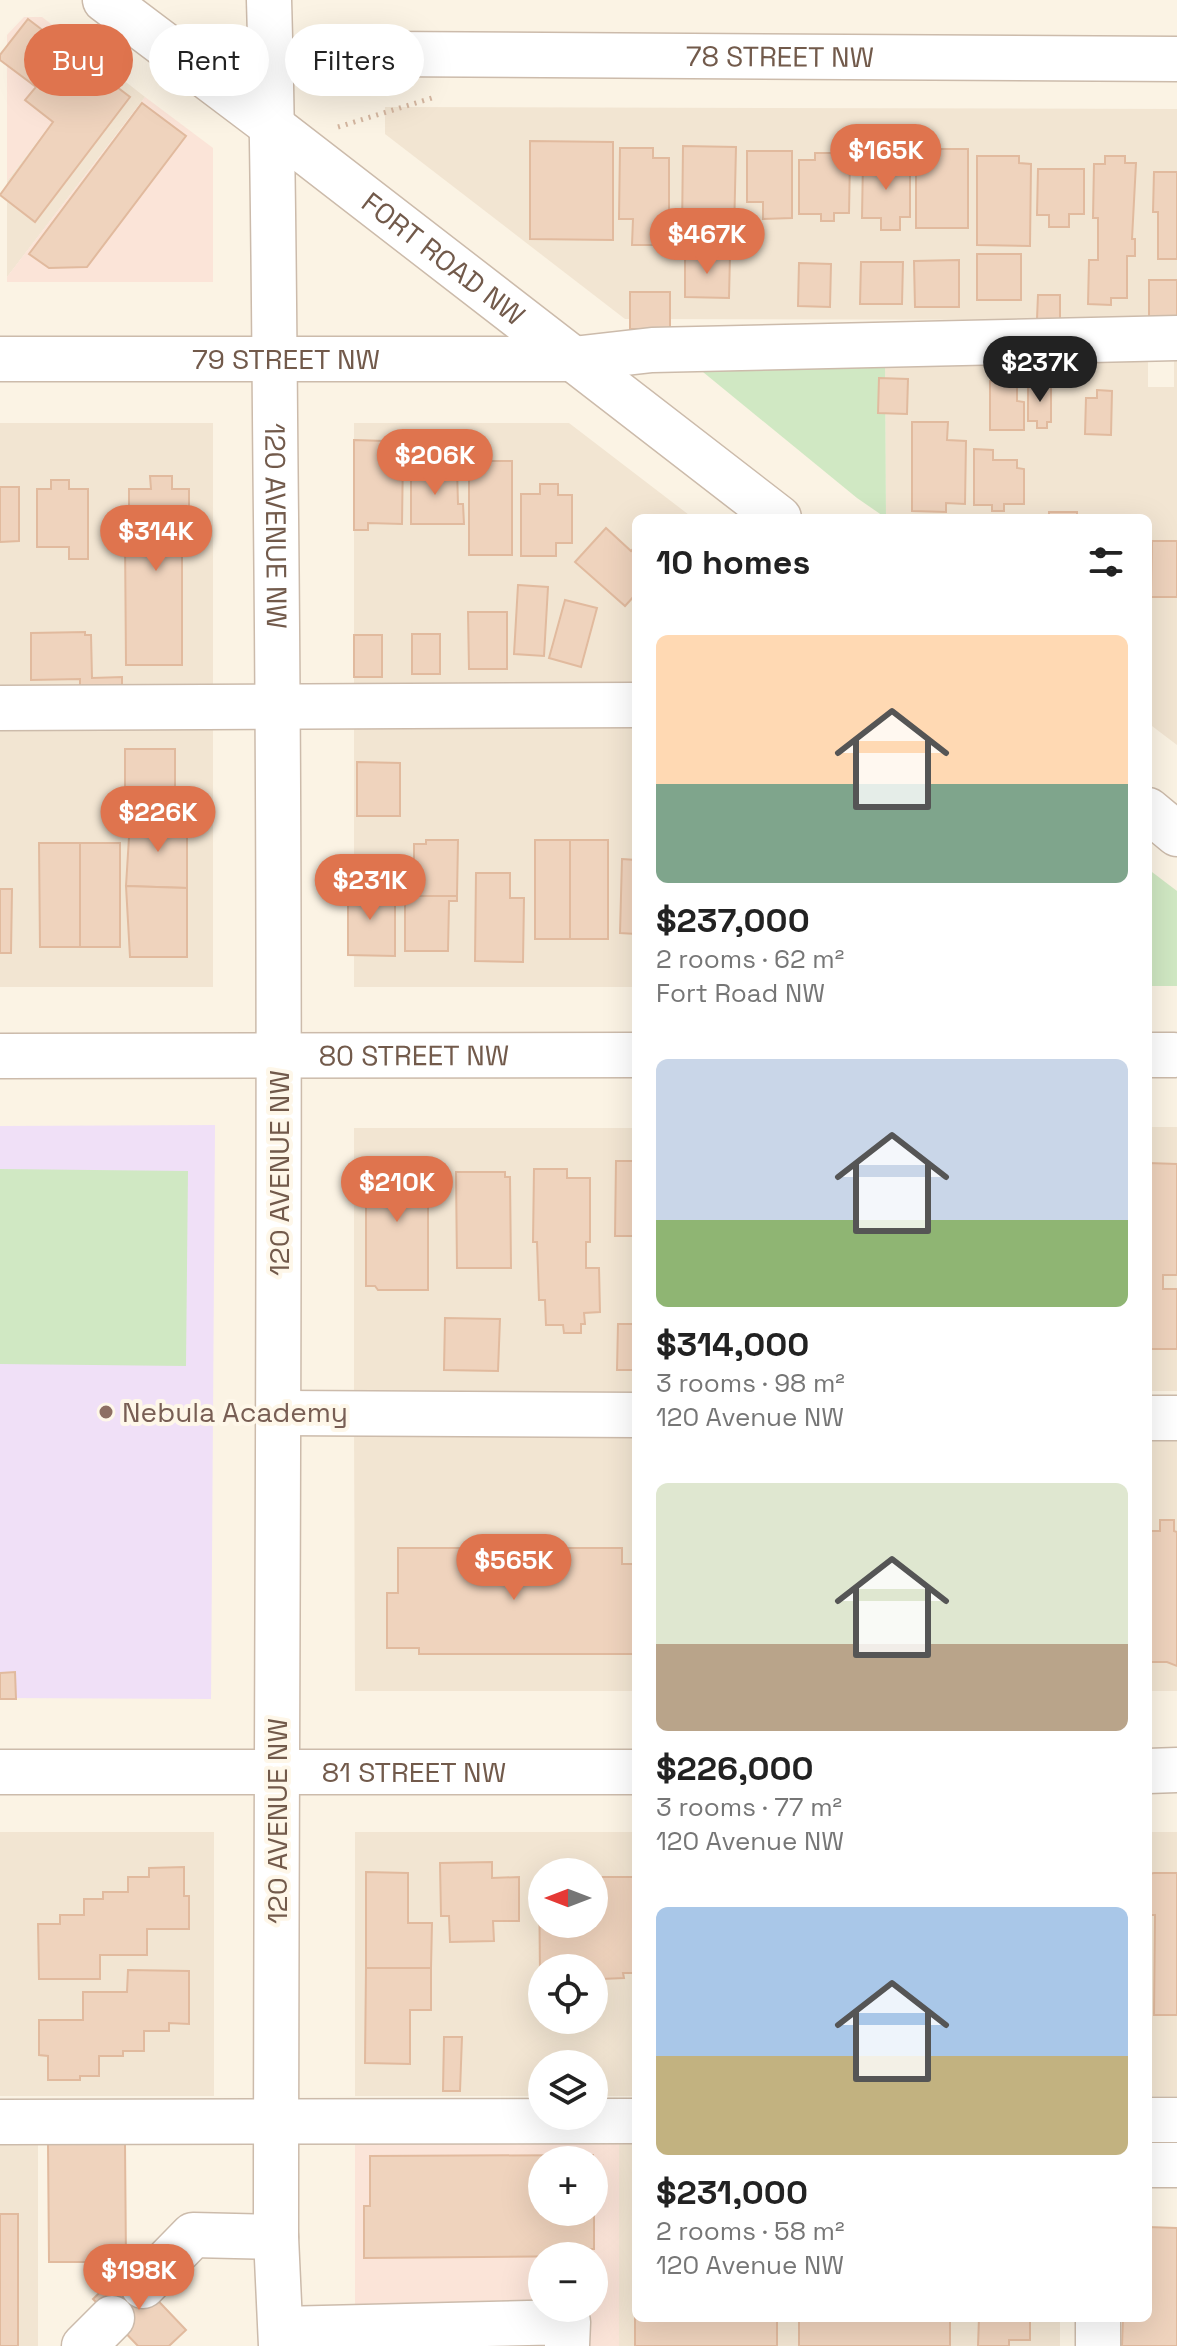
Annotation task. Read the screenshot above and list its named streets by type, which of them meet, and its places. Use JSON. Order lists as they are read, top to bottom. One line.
{"streets":{"street":["78 STREET NW","FORT ROAD NW","79 STREET NW","120 AVENUE NW","80 STREET NW","81 STREET NW"]},"crossings":[["FORT ROAD NW","79 STREET NW"],["FORT ROAD NW","120 AVENUE NW"],["79 STREET NW","120 AVENUE NW"],["120 AVENUE NW","80 STREET NW"],["120 AVENUE NW","81 STREET NW"]],"places":["Nebula Academy"],"north":"left","page":{"chip":["Buy","Rent","Filters"],"price":["$165K","$467K","$237K","$206K","$314K","$226K","$231K","$210K","$565K","$198K"],"heading":"10 homes","list":[{"name":"$237,000","note":"2 rooms · 62 m² · Fort Road NW"},{"name":"$314,000","note":"3 rooms · 98 m² · 120 Avenue NW"},{"name":"$226,000","note":"3 rooms · 77 m² · 120 Avenue NW"},{"name":"$231,000","note":"2 rooms · 58 m² · 120 Avenue NW"}],"map_buttons":["+","−"]}}
